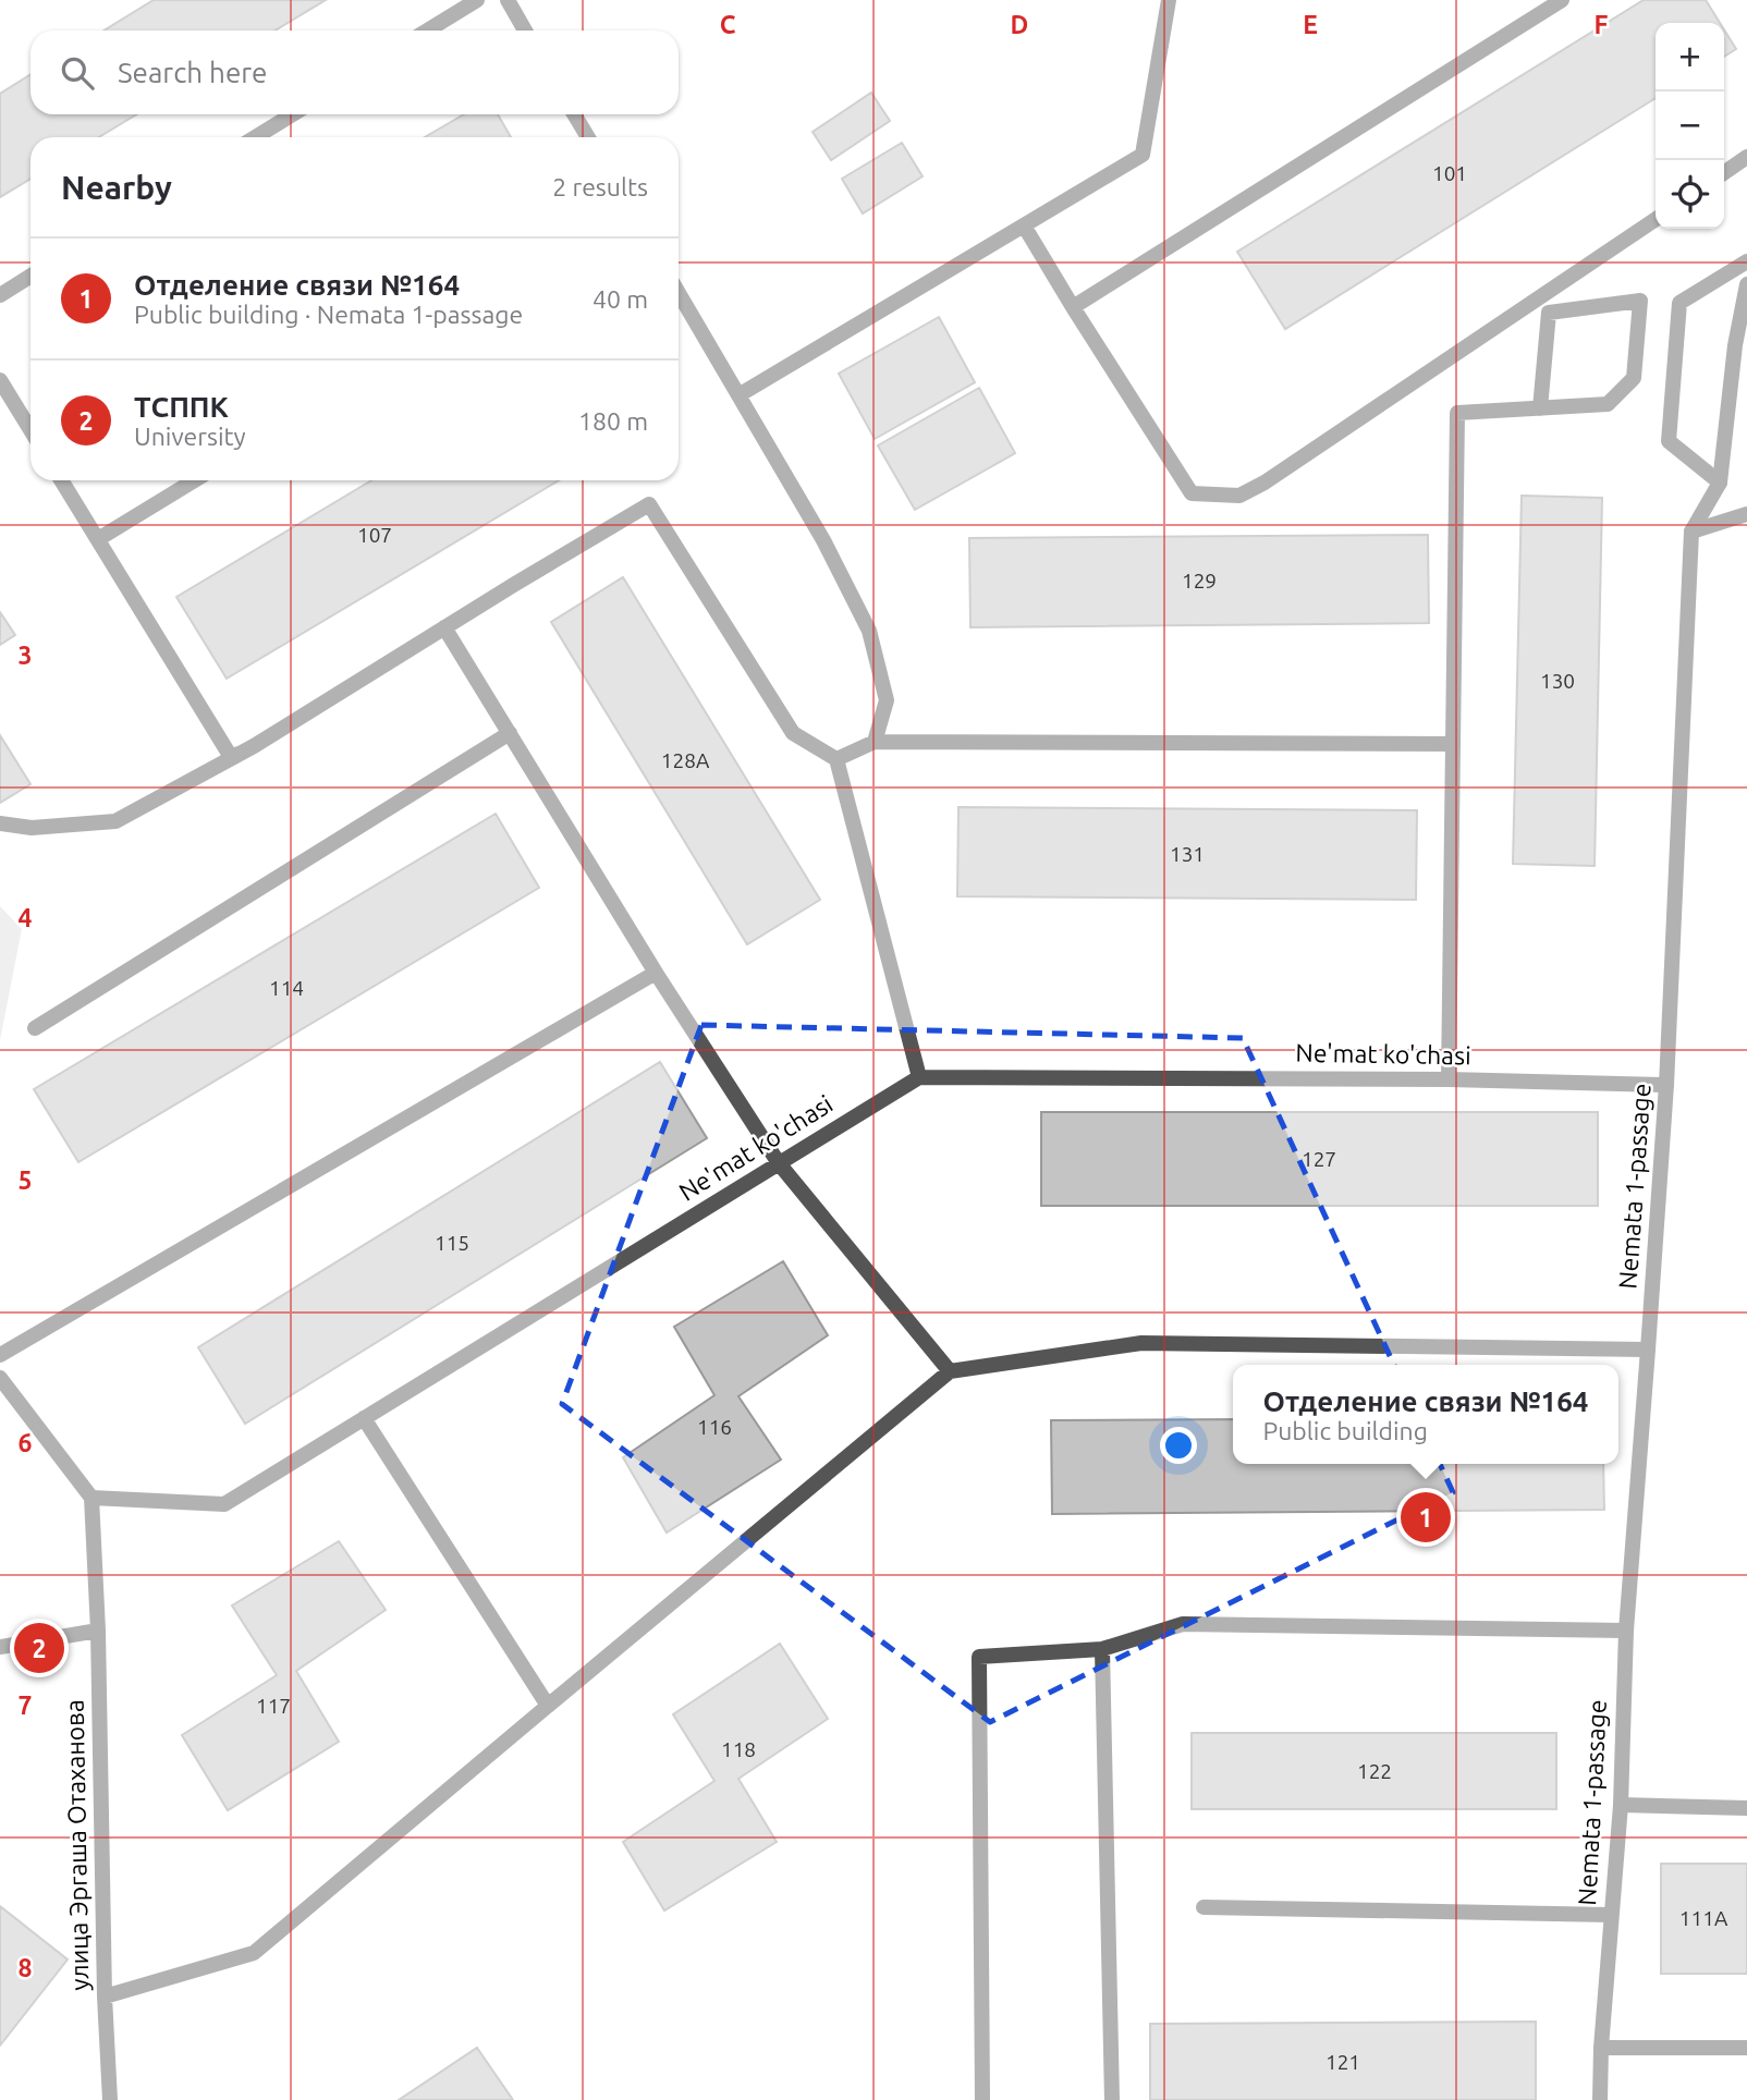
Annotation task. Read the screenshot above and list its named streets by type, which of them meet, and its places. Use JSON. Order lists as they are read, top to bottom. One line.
{"streets":{"street":["Ne'mat ko'chasi","Nemata 1-passage","улица Эргаша Отаханова"]},"crossings":[["Ne'mat ko'chasi","Nemata 1-passage"],["Ne'mat ko'chasi","улица Эргаша Отаханова"]],"house_numbers":["101","107","129","130","128A","131","114","127","115","116","117","118","122","111А","121"],"page":{"map_buttons":["+","−"],"search":"Search here","heading":["Nearby","2 results"],"list":[{"mark":"1","name":"Отделение связи №164","note":"Public building · Nemata 1-passage","value":"40 m"},{"mark":"2","name":"ТСППК","note":"University","value":"180 m"}],"popup":["Отделение связи №164","Public building"],"pins":["1","2"]},"grid":{"columns":["C","D","E","F"],"rows":["3","4","5","6","7","8"]}}
